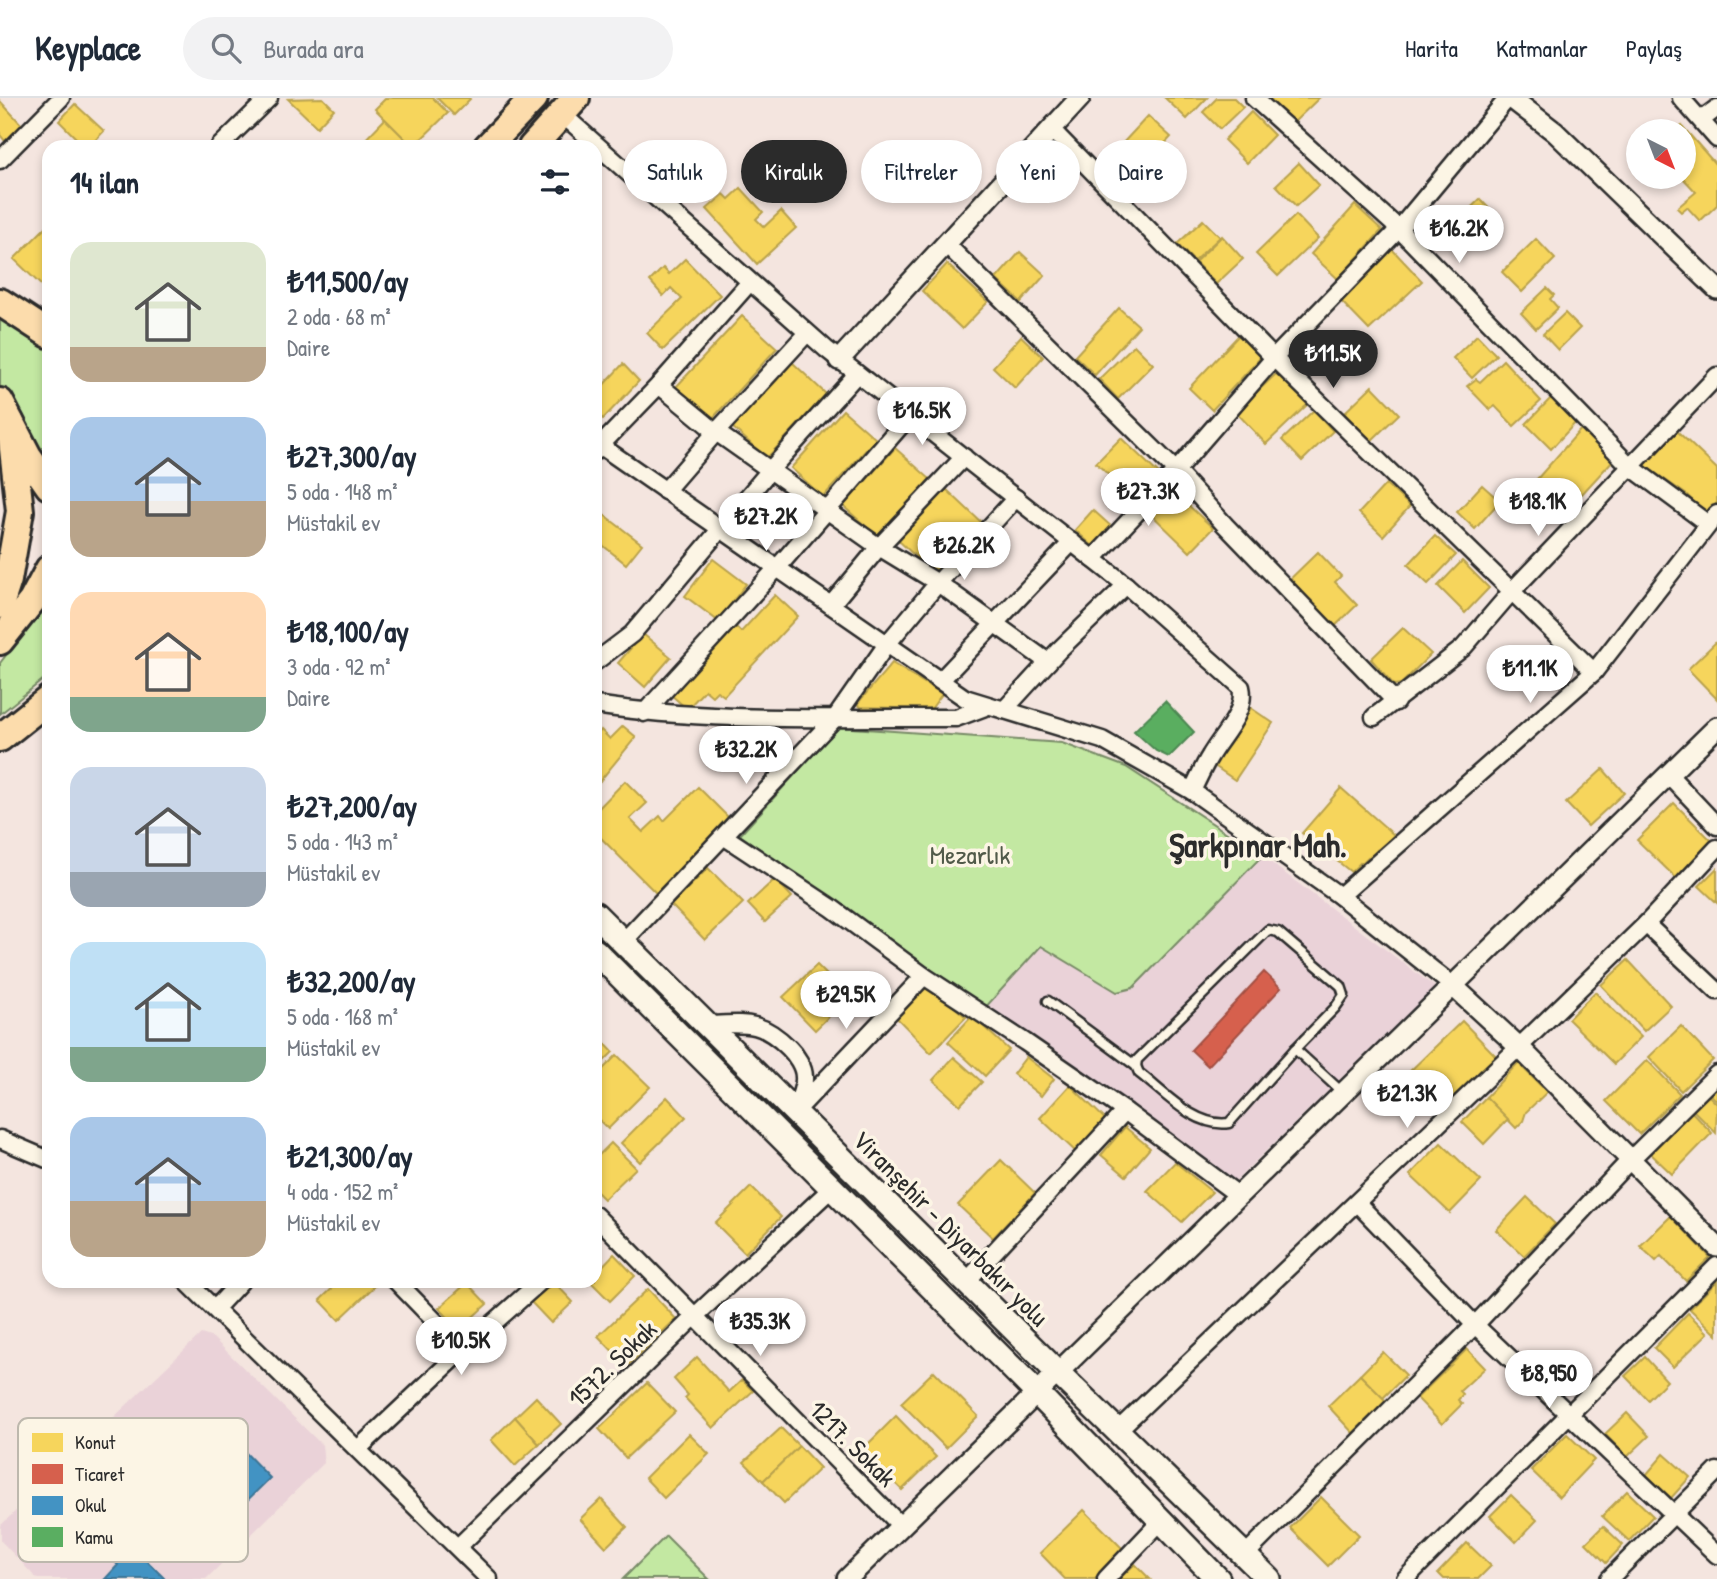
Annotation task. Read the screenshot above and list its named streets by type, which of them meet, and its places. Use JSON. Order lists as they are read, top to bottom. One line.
{"streets":{"main road":["Viranşehir - Diyarbakır yolu"],"street":["1572. Sokak","1217. Sokak"]},"crossings":[["1572. Sokak","1217. Sokak"]],"districts":["Şarkpınar Mah."],"parks":["Mezarlık"],"legend":["Konut","Ticaret","Okul","Kamu"],"north":"bottom right","page":{"header":"Keyplace","search":"Burada ara","nav":["Harita","Katmanlar","Paylaş"],"chip":["Satılık","Kiralık","Filtreler","Yeni","Daire"],"heading":"14 ilan","price":["₺16.2K","₺11.5K","₺16.5K","₺27.3K","₺18.1K","₺27.2K","₺26.2K","₺11.1K","₺32.2K","₺29.5K","₺21.3K","₺35.3K","₺10.5K","₺8,950"],"list":[{"name":"₺11,500/ay","note":"2 oda · 68 m² · Daire"},{"name":"₺27,300/ay","note":"5 oda · 148 m² · Müstakil ev"},{"name":"₺18,100/ay","note":"3 oda · 92 m² · Daire"},{"name":"₺27,200/ay","note":"5 oda · 143 m² · Müstakil ev"},{"name":"₺32,200/ay","note":"5 oda · 168 m² · Müstakil ev"},{"name":"₺21,300/ay","note":"4 oda · 152 m² · Müstakil ev"}]}}
